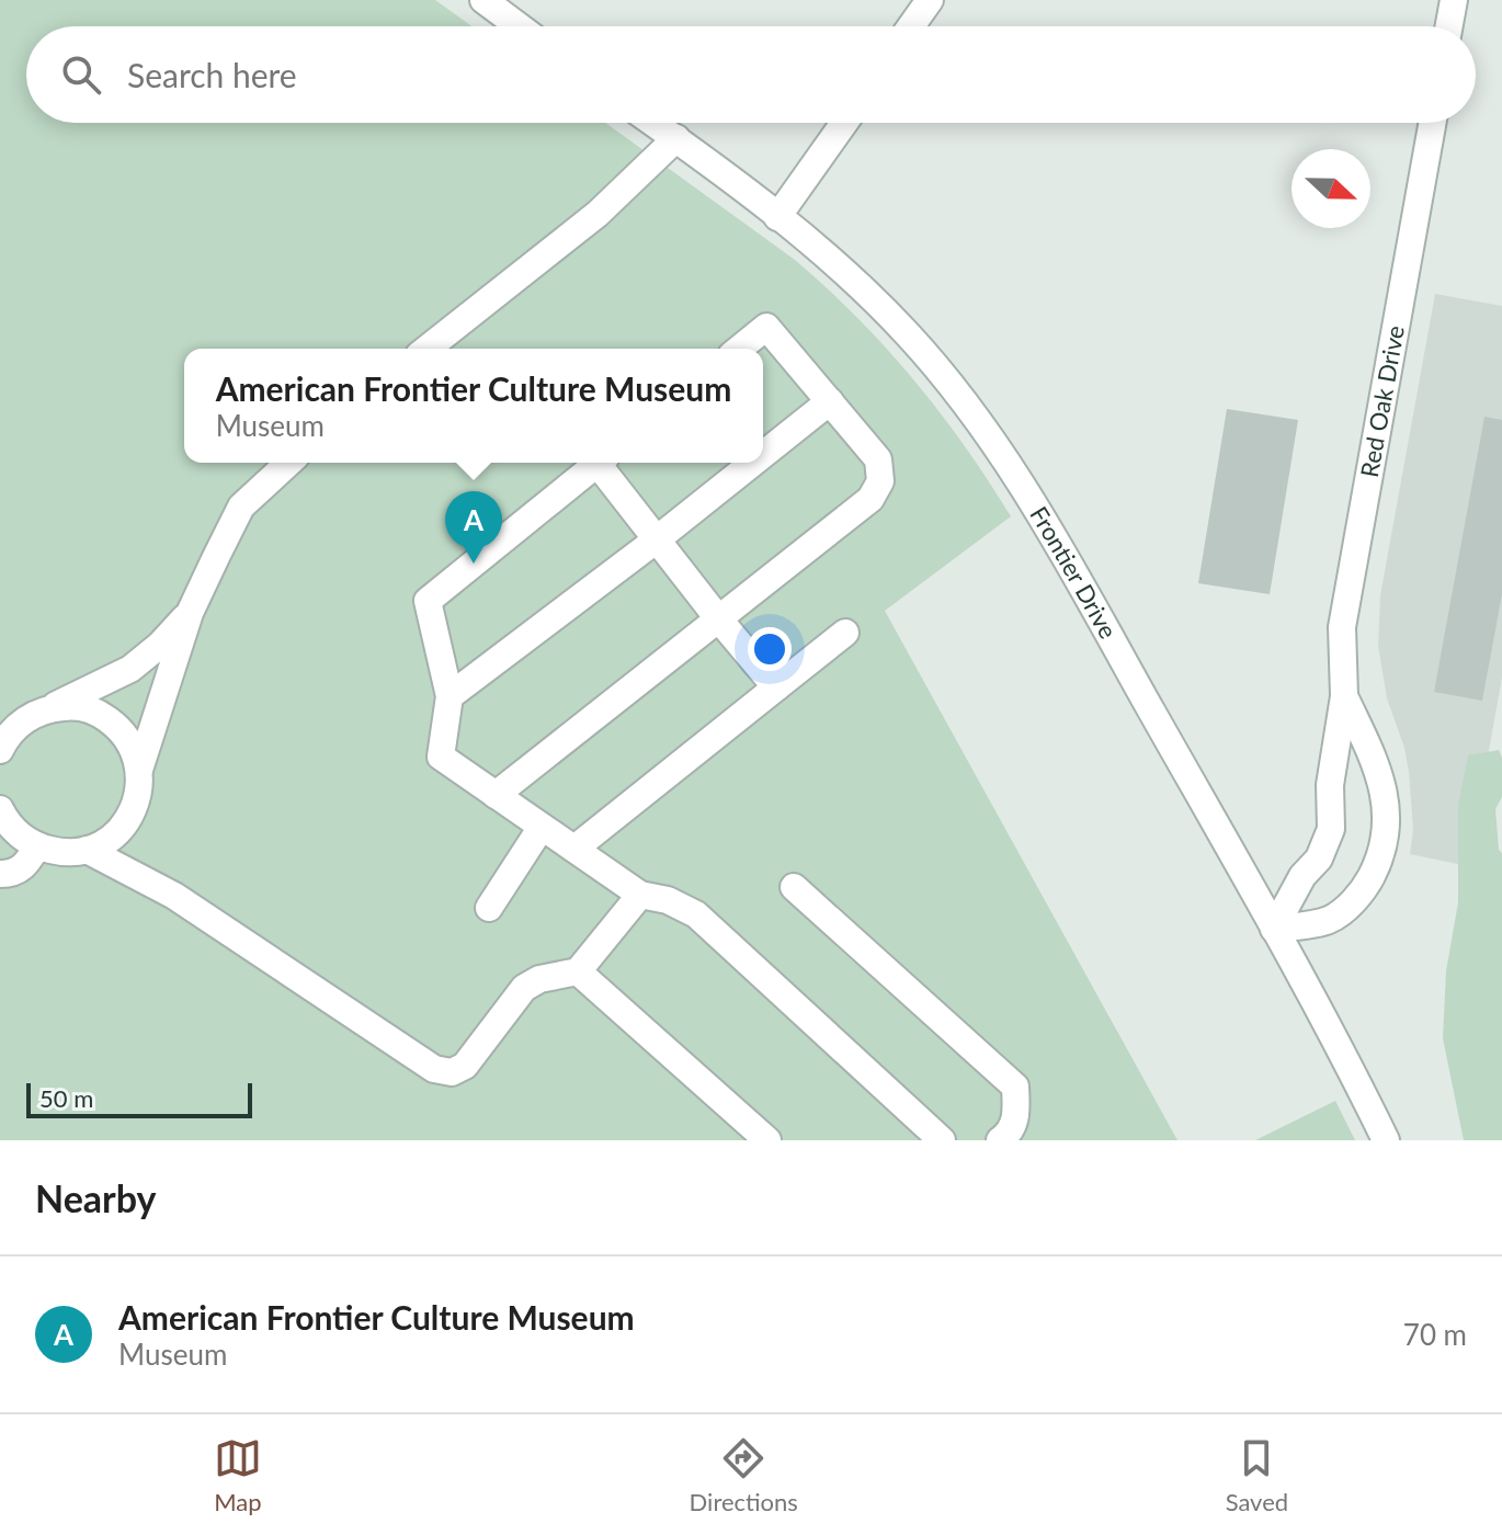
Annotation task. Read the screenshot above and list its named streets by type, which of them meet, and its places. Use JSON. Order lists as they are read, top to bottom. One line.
{"streets":{"street":["Red Oak Drive","Frontier Drive"]},"crossings":[["Red Oak Drive","Frontier Drive"]],"scale_bar":"50 m","north":"right","page":{"search":"Search here","popup":["American Frontier Culture Museum","Museum"],"pins":"A","scale":"50 m","heading":"Nearby","list":[{"mark":"A","name":"American Frontier Culture Museum","note":"Museum","value":"70 m"}],"nav":["Map","Directions","Saved"]}}
